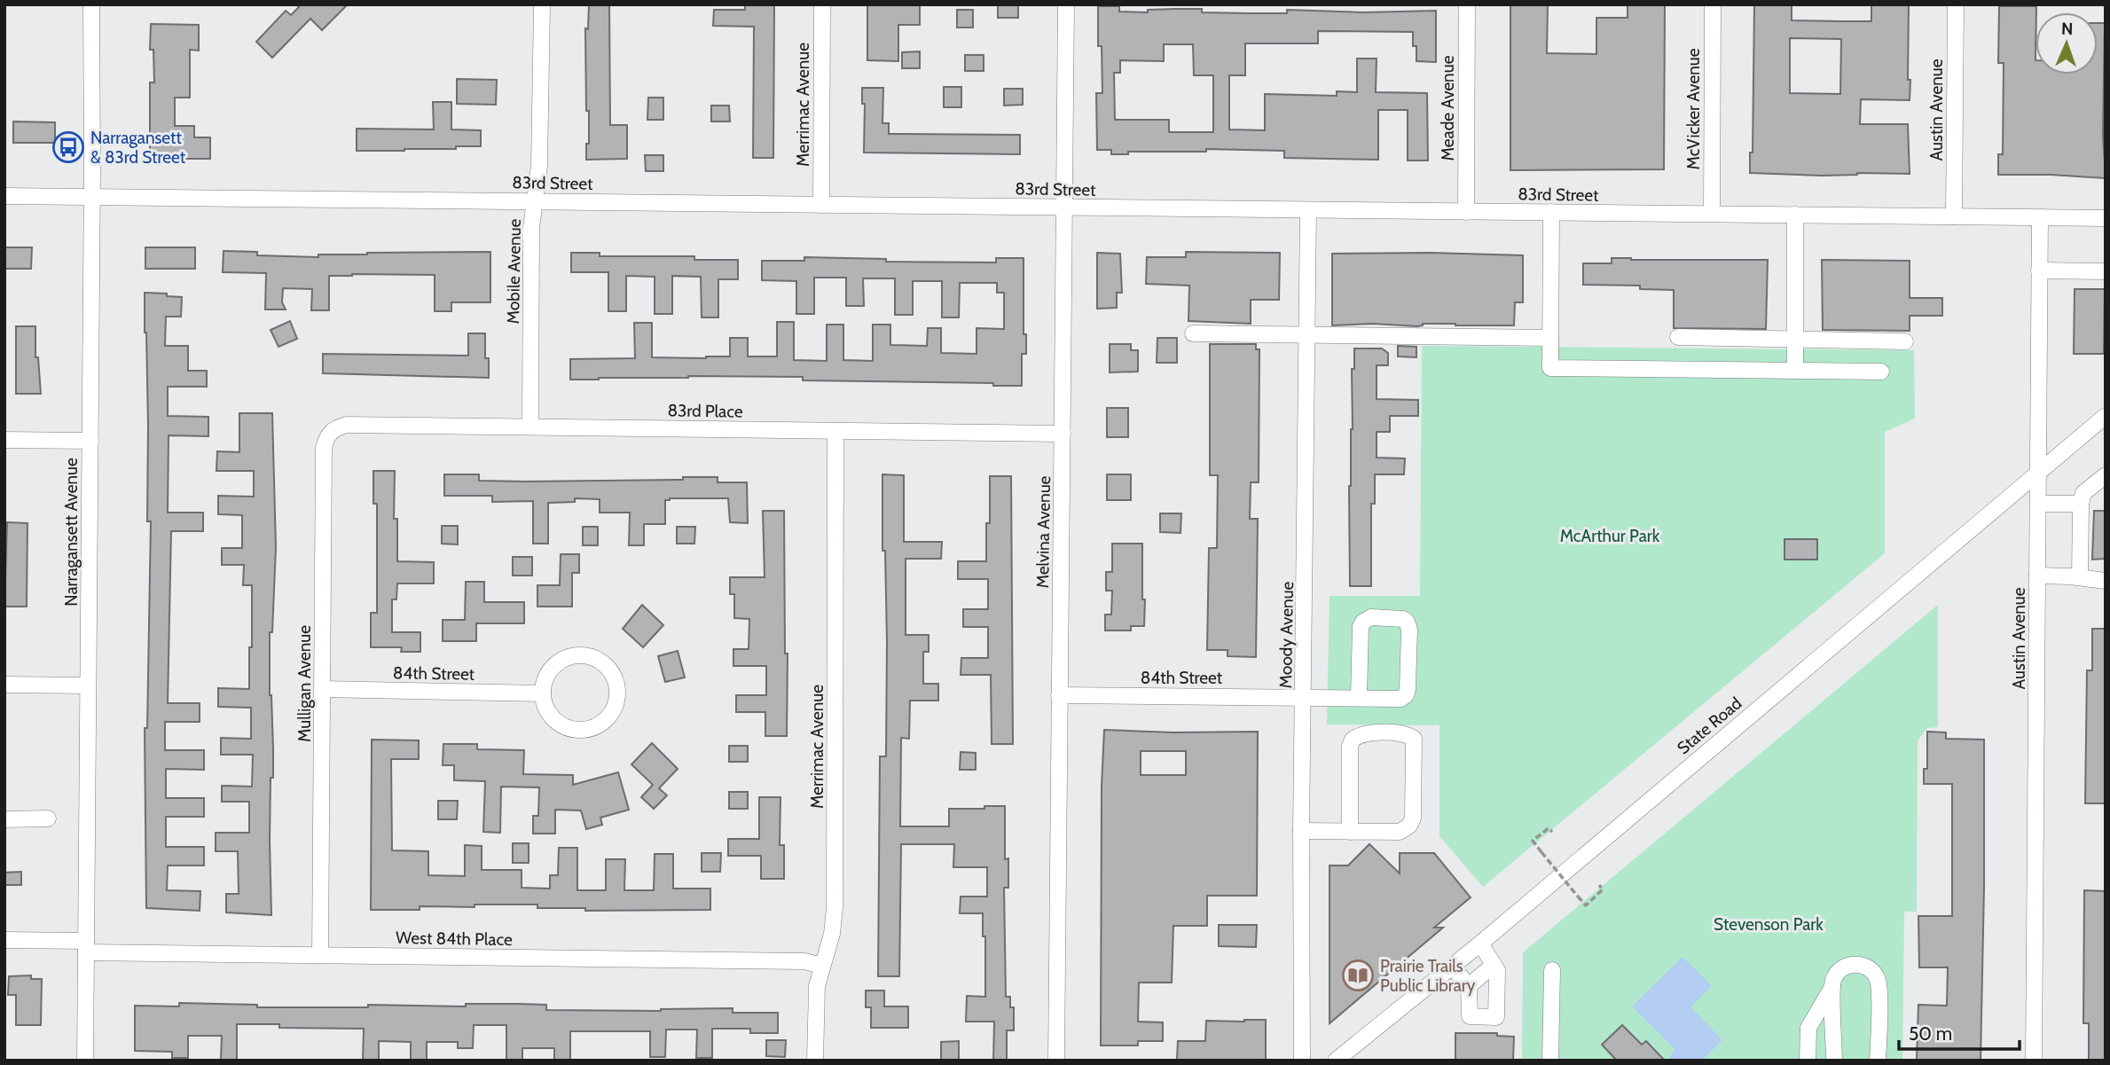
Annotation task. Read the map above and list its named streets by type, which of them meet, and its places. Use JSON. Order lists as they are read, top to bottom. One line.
{"streets":{"street":["Merrimac Avenue","Meade Avenue","McVicker Avenue","Austin Avenue","83rd Street","Mobile Avenue","83rd Place","Narragansett Avenue","Melvina Avenue","Moody Avenue","84th Street","Mulligan Avenue","State Road","West 84th Place"]},"crossings":[["Merrimac Avenue","83rd Street"],["Merrimac Avenue","83rd Place"],["Merrimac Avenue","West 84th Place"],["Meade Avenue","83rd Street"],["McVicker Avenue","83rd Street"],["Austin Avenue","83rd Street"],["Austin Avenue","State Road"],["83rd Street","Mobile Avenue"],["83rd Street","Narragansett Avenue"],["83rd Street","Melvina Avenue"],["83rd Street","Moody Avenue"],["Mobile Avenue","83rd Place"],["83rd Place","Melvina Avenue"],["83rd Place","Mulligan Avenue"],["Narragansett Avenue","West 84th Place"],["Melvina Avenue","84th Street"],["Moody Avenue","84th Street"],["84th Street","Mulligan Avenue"],["Mulligan Avenue","West 84th Place"]],"parks":["McArthur Park","Stevenson Park"],"places":{"bus stop":["Narragansett & 83rd Street"],"library":["Prairie Trails Public Library"]},"scale_bar":"50 m","north":"top"}
